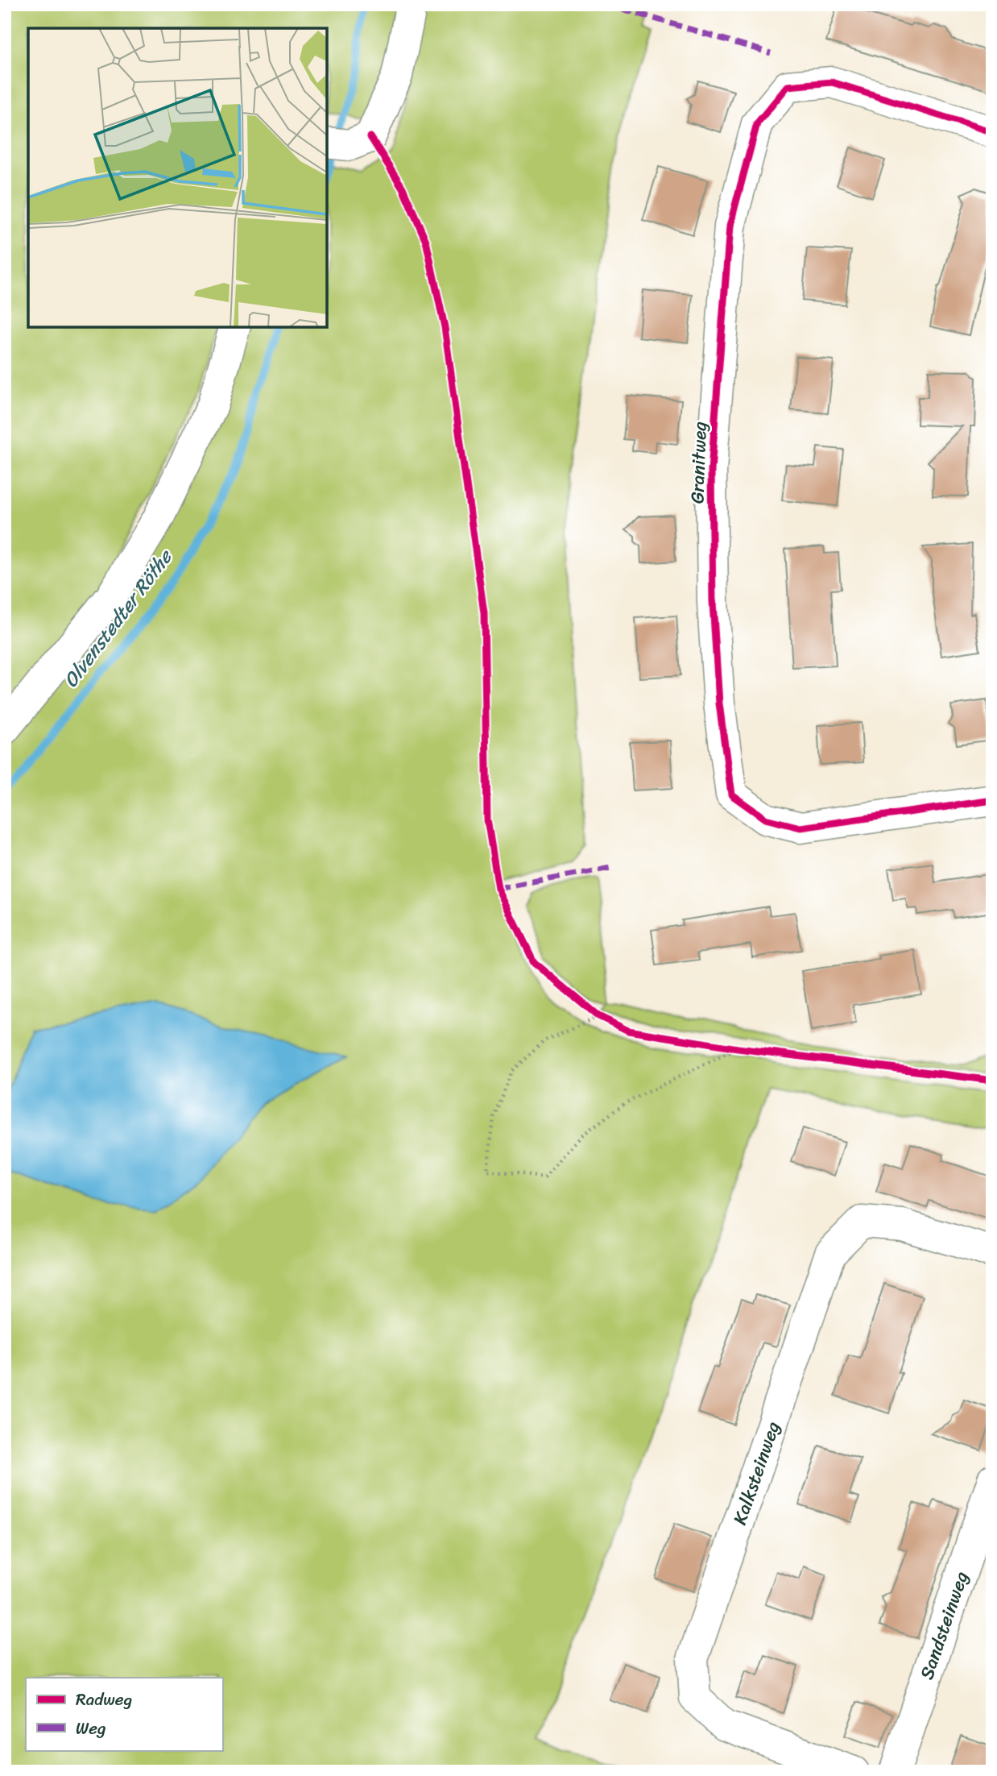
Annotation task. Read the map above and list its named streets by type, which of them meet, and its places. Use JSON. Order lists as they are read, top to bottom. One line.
{"streets":{"street":["Granitweg","Kalksteinweg","Sandsteinweg"]},"water":["Olvenstedter Röthe"],"legend":["Radweg","Weg"]}
